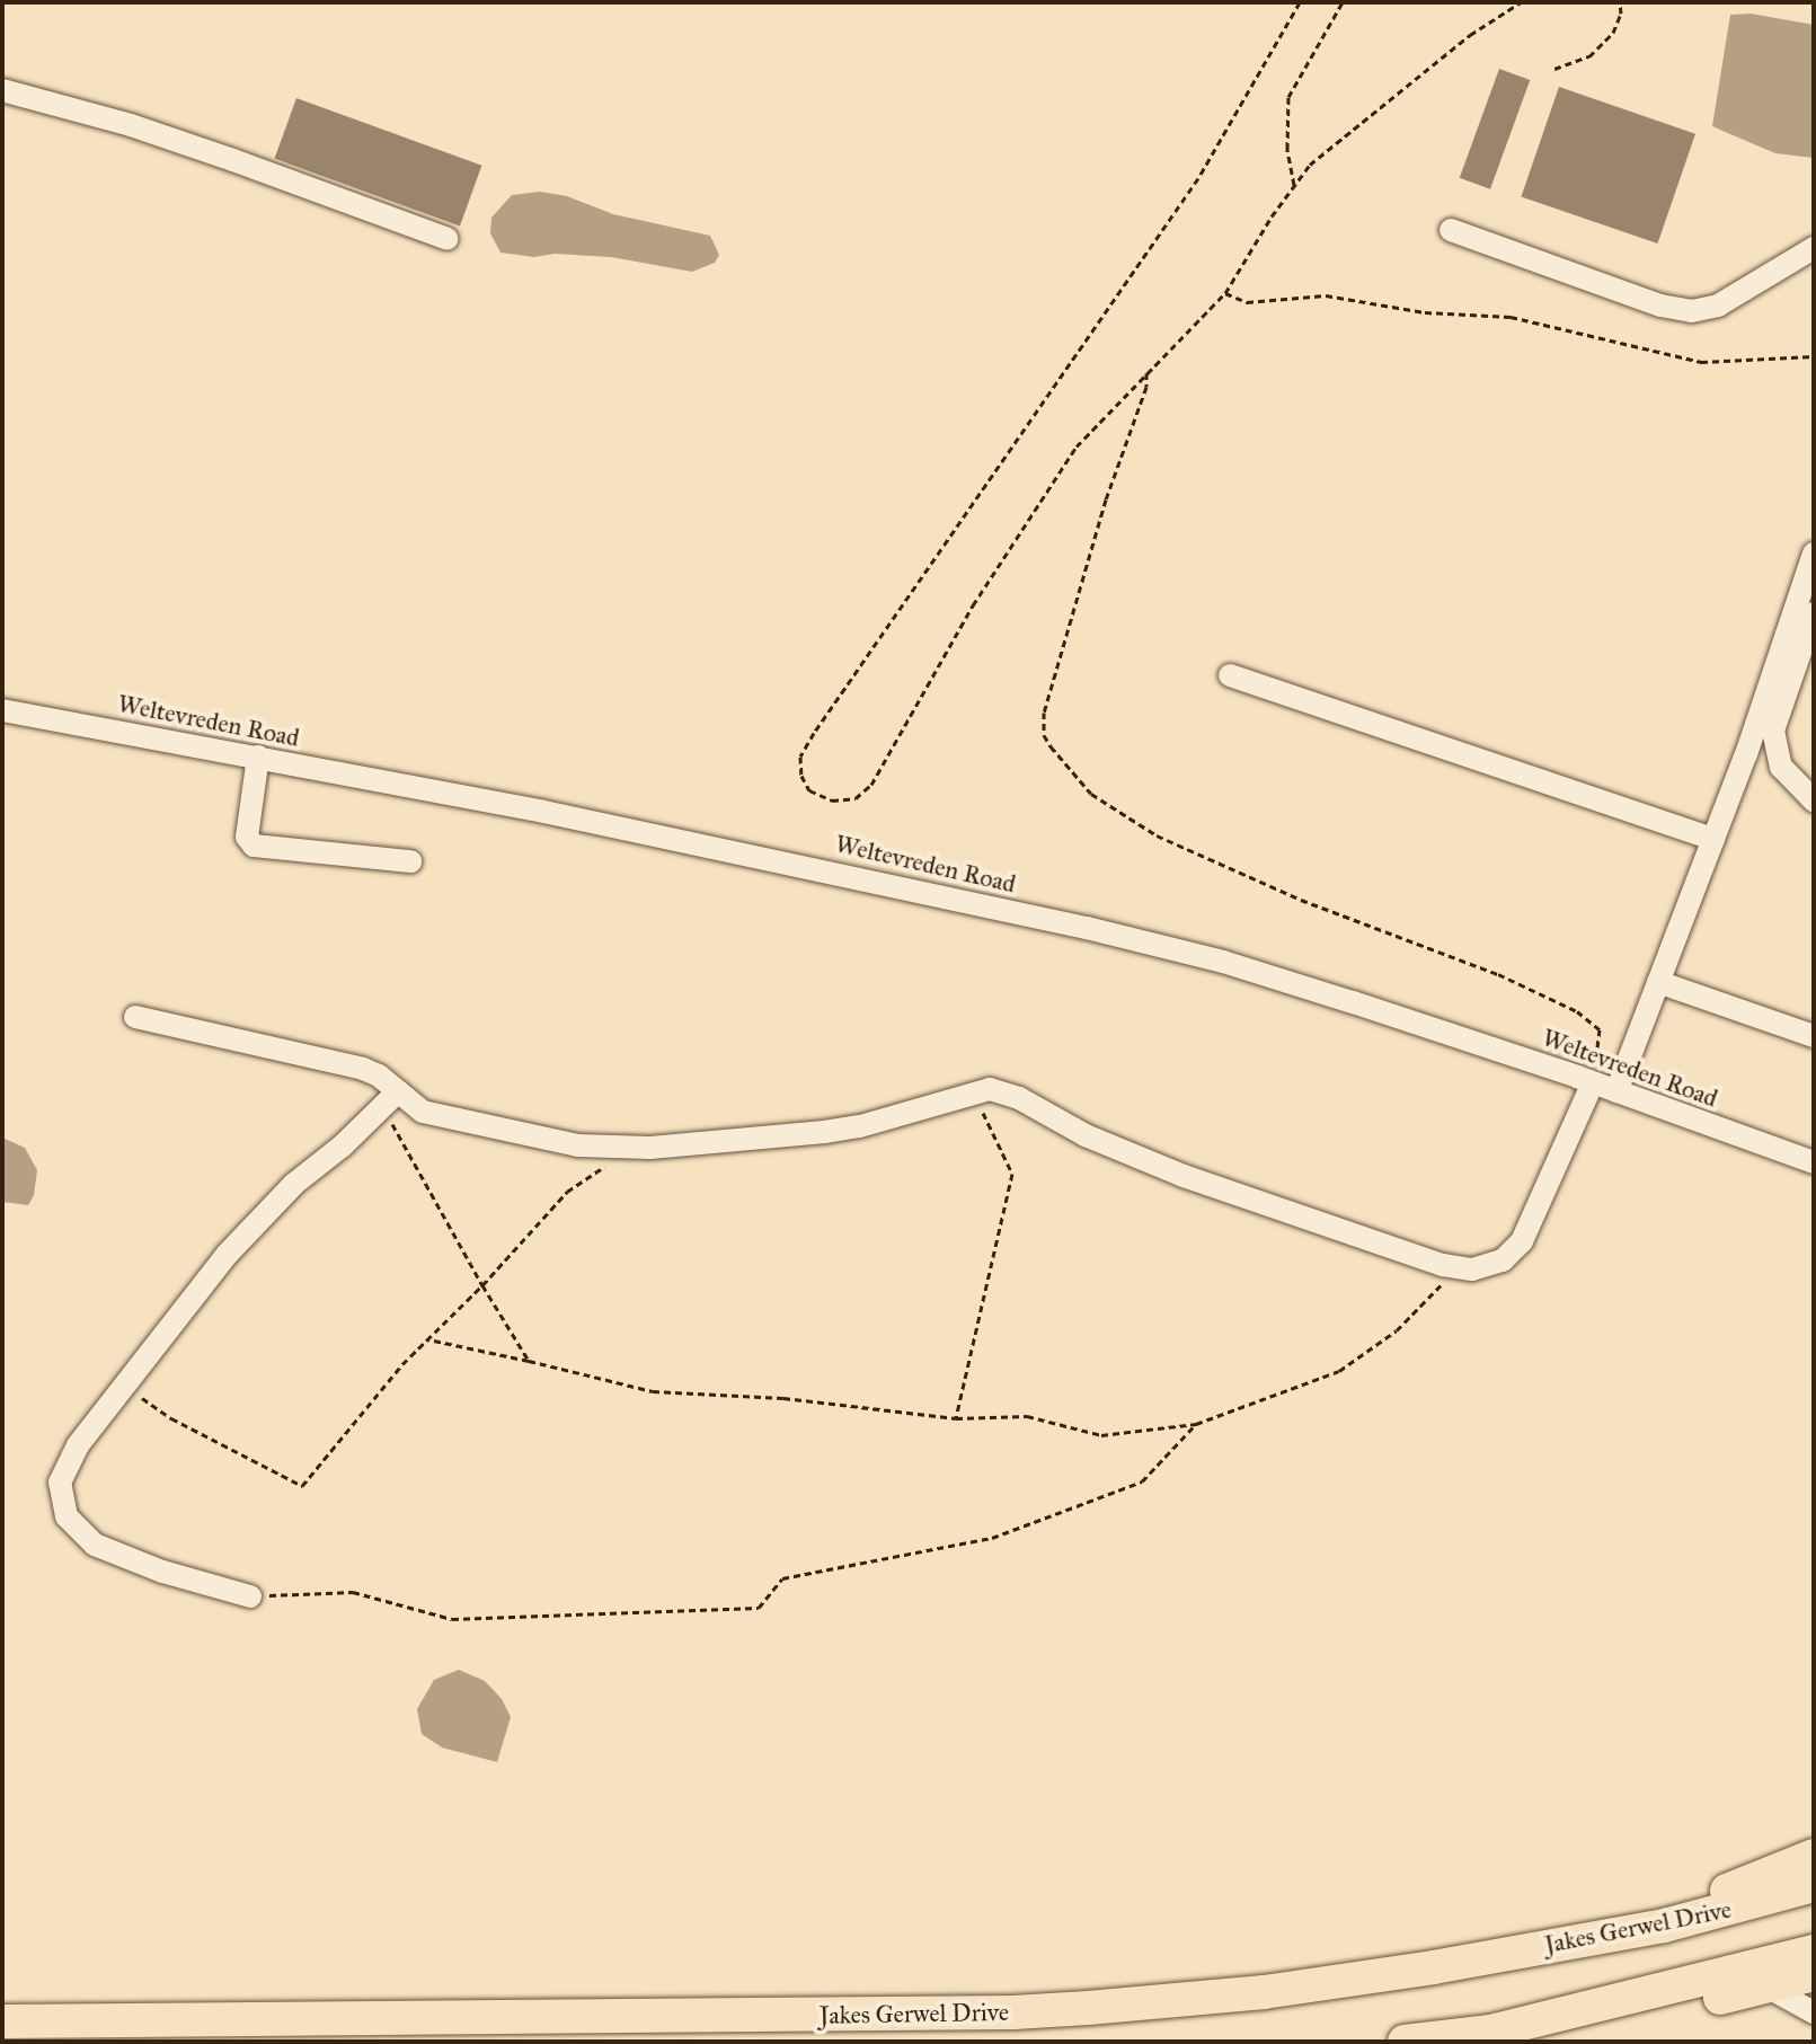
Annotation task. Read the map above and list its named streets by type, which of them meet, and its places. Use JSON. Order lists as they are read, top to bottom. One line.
{"streets":{"highway":["Jakes Gerwel Drive"],"street":["Weltevreden Road"]}}
